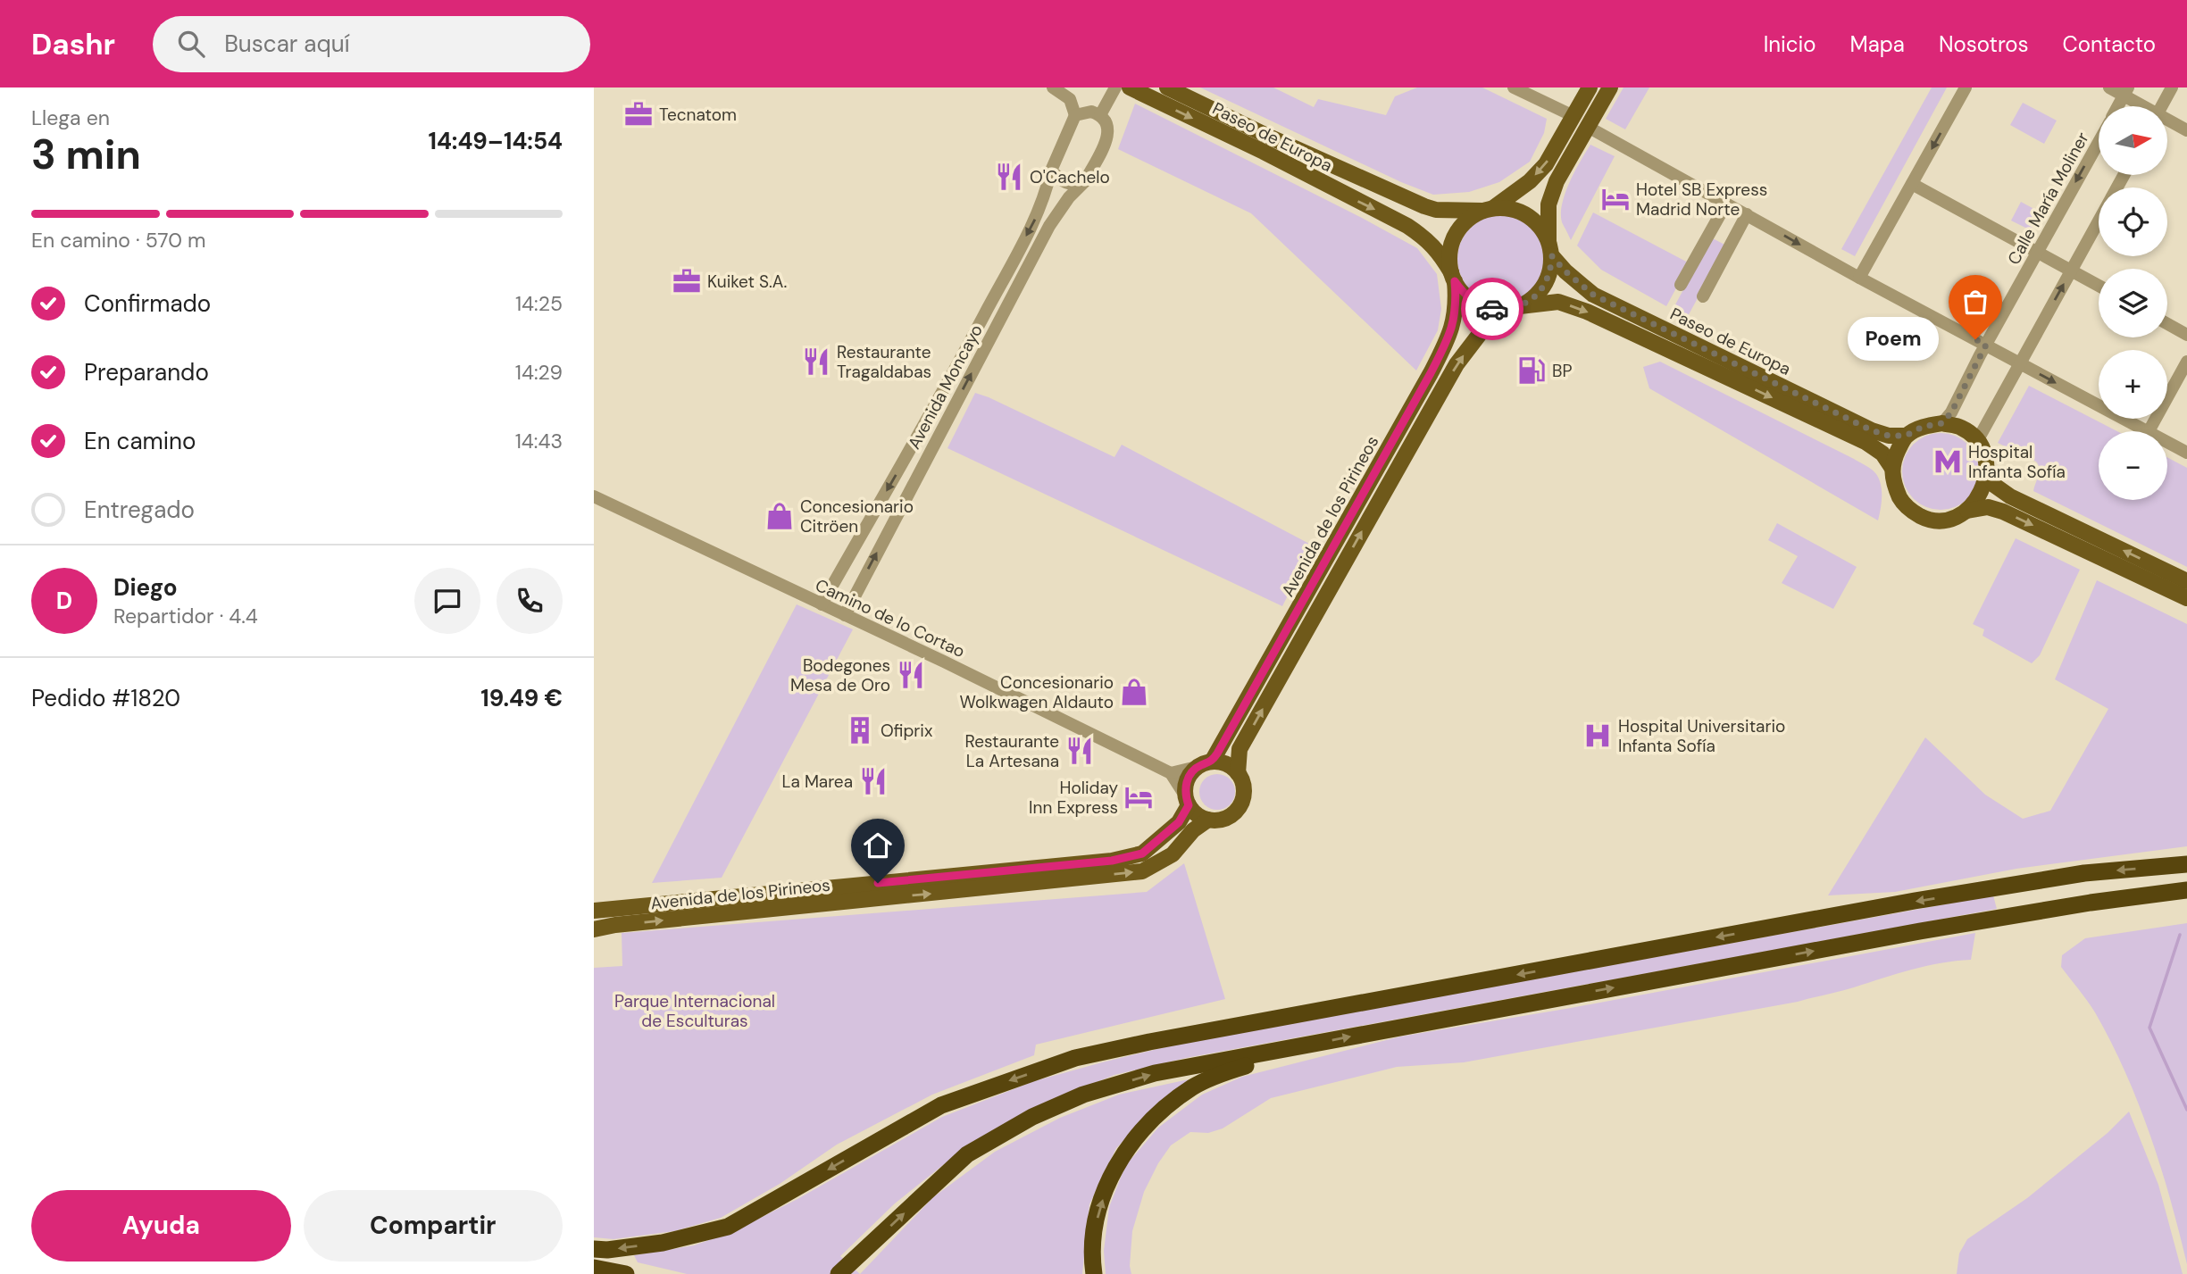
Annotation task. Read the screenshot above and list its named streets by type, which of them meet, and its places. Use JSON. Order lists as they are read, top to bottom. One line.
{"streets":{"main road":["Paseo de Europa","Avenida de los Pirineos"],"street":["Calle María Moliner","Avenida Moncayo","Camino de lo Cortao"]},"crossings":[["Paseo de Europa","Calle María Moliner"],["Paseo de Europa","Avenida de los Pirineos"],["Avenida Moncayo","Camino de lo Cortao"]],"one_way":["Avenida de los Pirineos"],"parks":["Parque Internacional de Esculturas"],"places":{"office":["Tecnatom","Kuiket S.A."],"restaurant":["O'Cachelo","Restaurante Tragaldabas","Bodegones Mesa de Oro","Restaurante La Artesana","La Marea"],"hotel":["Hotel SB Express Madrid Norte","Holiday Inn Express"],"other":["Poem"],"fuel station":["BP"],"metro station":["Hospital Infanta Sofía"],"shop":["Concesionario Citröen","Concesionario Wolkwagen Aldauto"],"building":["Ofiprix"],"hospital":["Hospital Universitario Infanta Sofía"]},"north":"right","page":{"header":"Dashr","search":"Buscar aquí","nav":["Inicio","Mapa","Nosotros","Contacto"],"heading":["3 min","Llega en","14:49–14:54"],"panel":["Diego","Repartidor · 4.4","Pedido #1820","19.49 €"],"map_buttons":["+","−"],"bar":"En camino · 570 m","list":[["Confirmado","14:25"],["Preparando","14:29"],["En camino","14:43"],"Entregado"],"bubble":"Poem","round":"D","buttons":["Ayuda","Compartir"]}}
